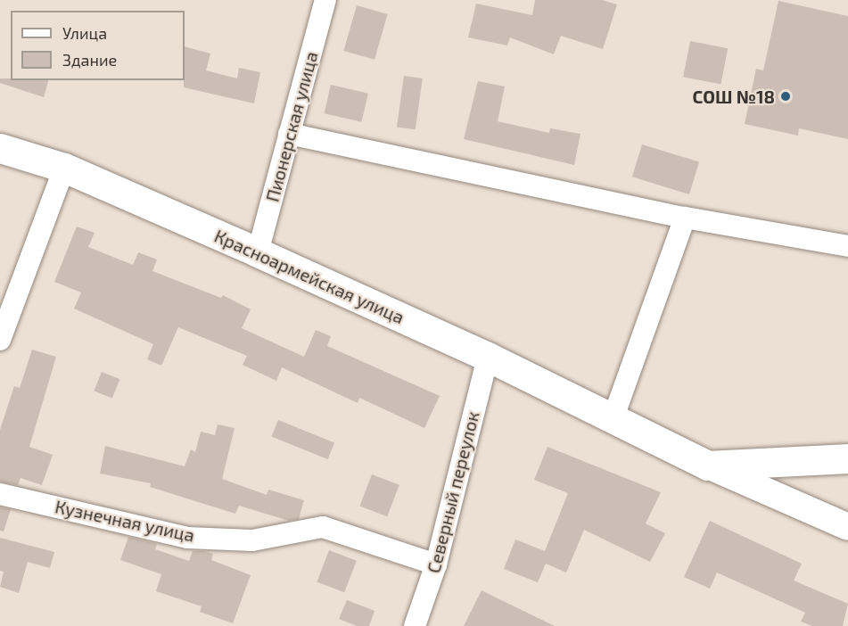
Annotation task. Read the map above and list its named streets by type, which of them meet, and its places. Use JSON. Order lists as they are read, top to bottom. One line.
{"streets":{"main road":["Красноармейская улица"],"street":["Пионерская улица","Северный переулок","Кузнечная улица"]},"crossings":[["Пионерская улица","Красноармейская улица"],["Красноармейская улица","Северный переулок"],["Северный переулок","Кузнечная улица"]],"places":["СОШ №18"],"legend":["Улица","Здание"]}
